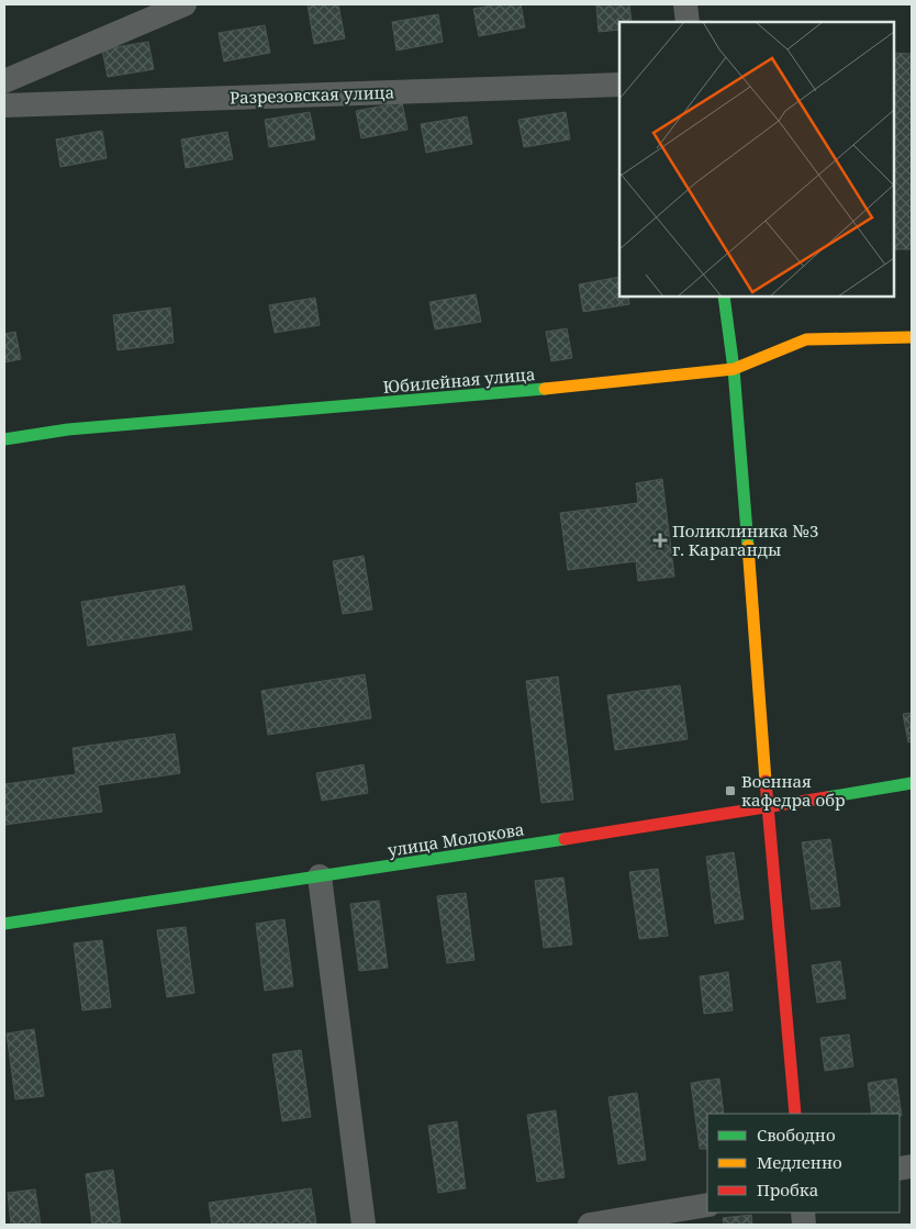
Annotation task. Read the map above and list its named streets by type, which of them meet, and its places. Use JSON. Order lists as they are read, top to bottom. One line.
{"streets":{"street":["Разрезовская улица","Юбилейная улица","улица Молокова"]},"places":{"health":["Поликлиника №3 г. Караганды"],"transit":["Военная кафедра обр"]},"legend":["Свободно","Медленно","Пробка"]}
